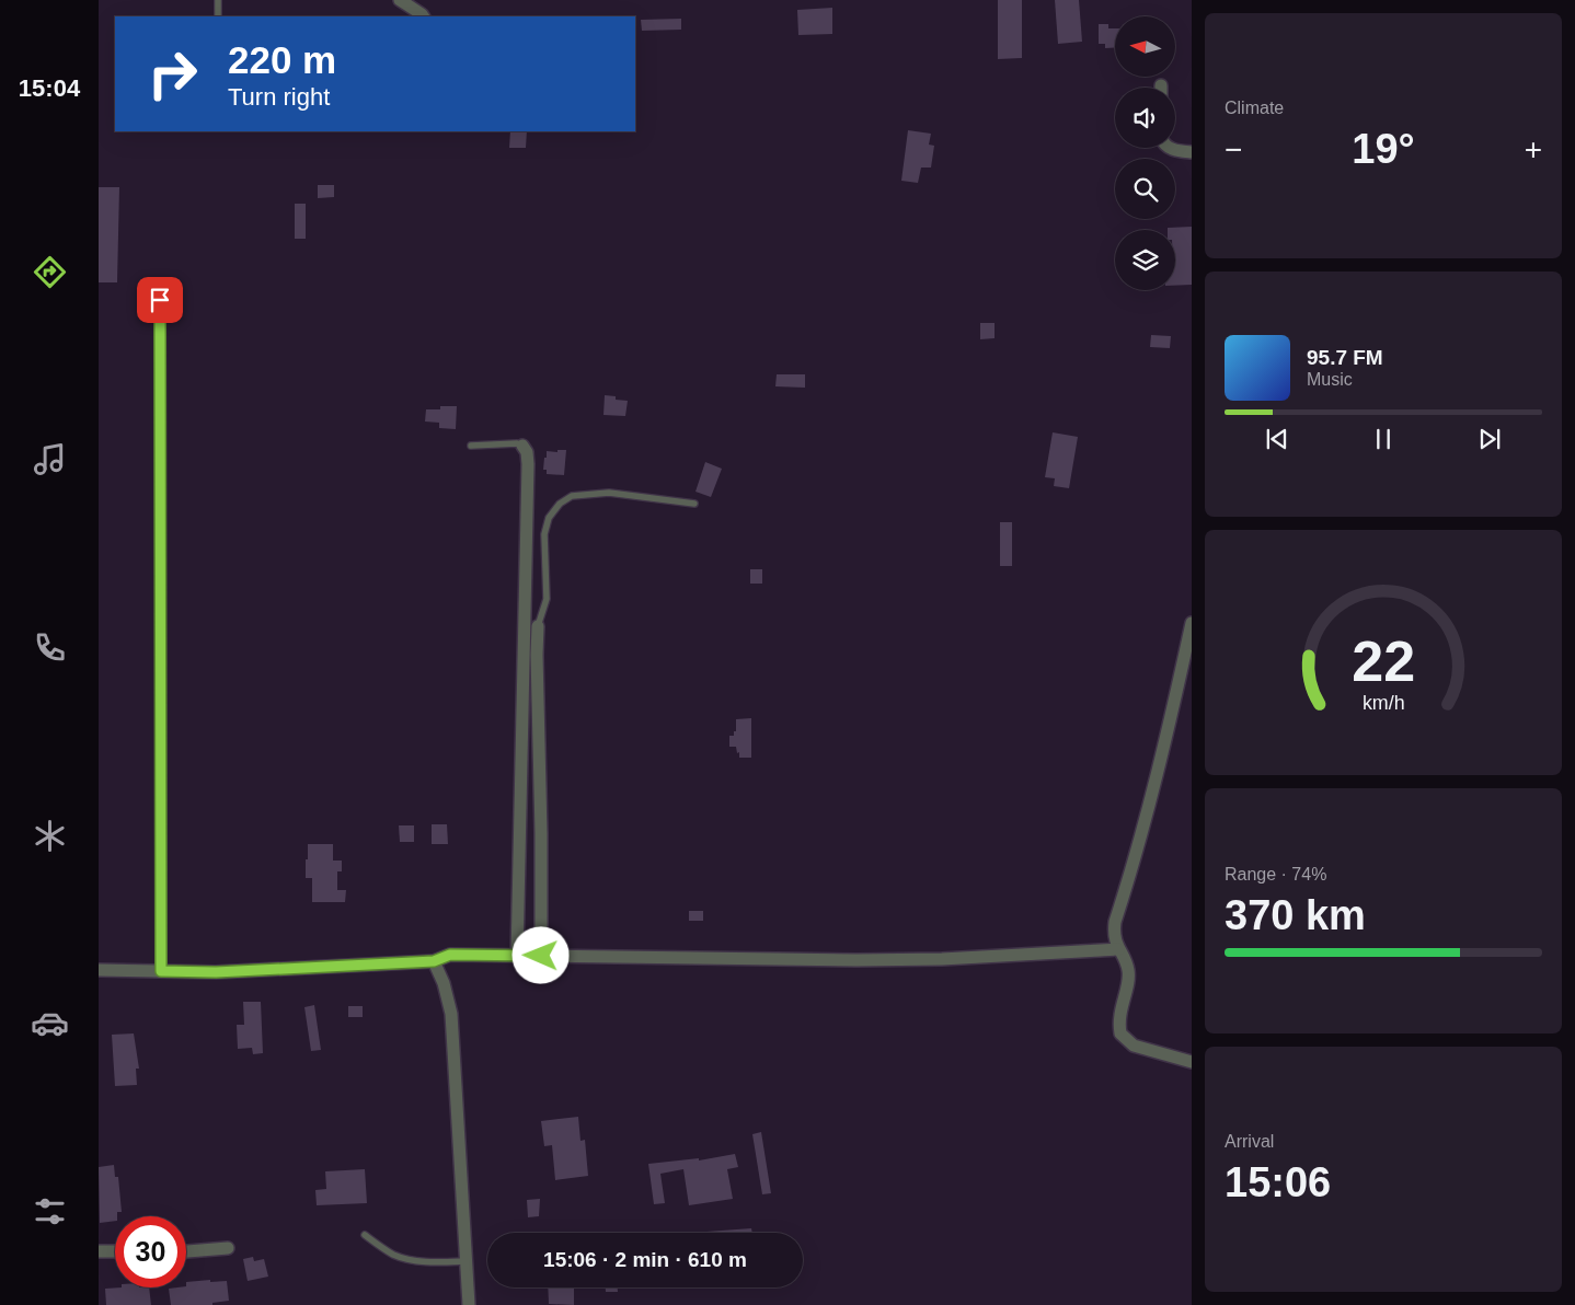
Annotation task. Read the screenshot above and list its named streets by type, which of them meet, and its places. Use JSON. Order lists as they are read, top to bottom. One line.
{"north":"left","page":{"tabs":"15:04","tile":["Climate",["Range · 74%","370 km"],["Arrival","15:06"]],"turn":["220 m","Turn right"],"heat":["−","19°","+"],"song":["95.7 FM","Music"],"limit":"30","trip":"15:06 · 2 min · 610 m","gauge":["22","km/h"]}}
